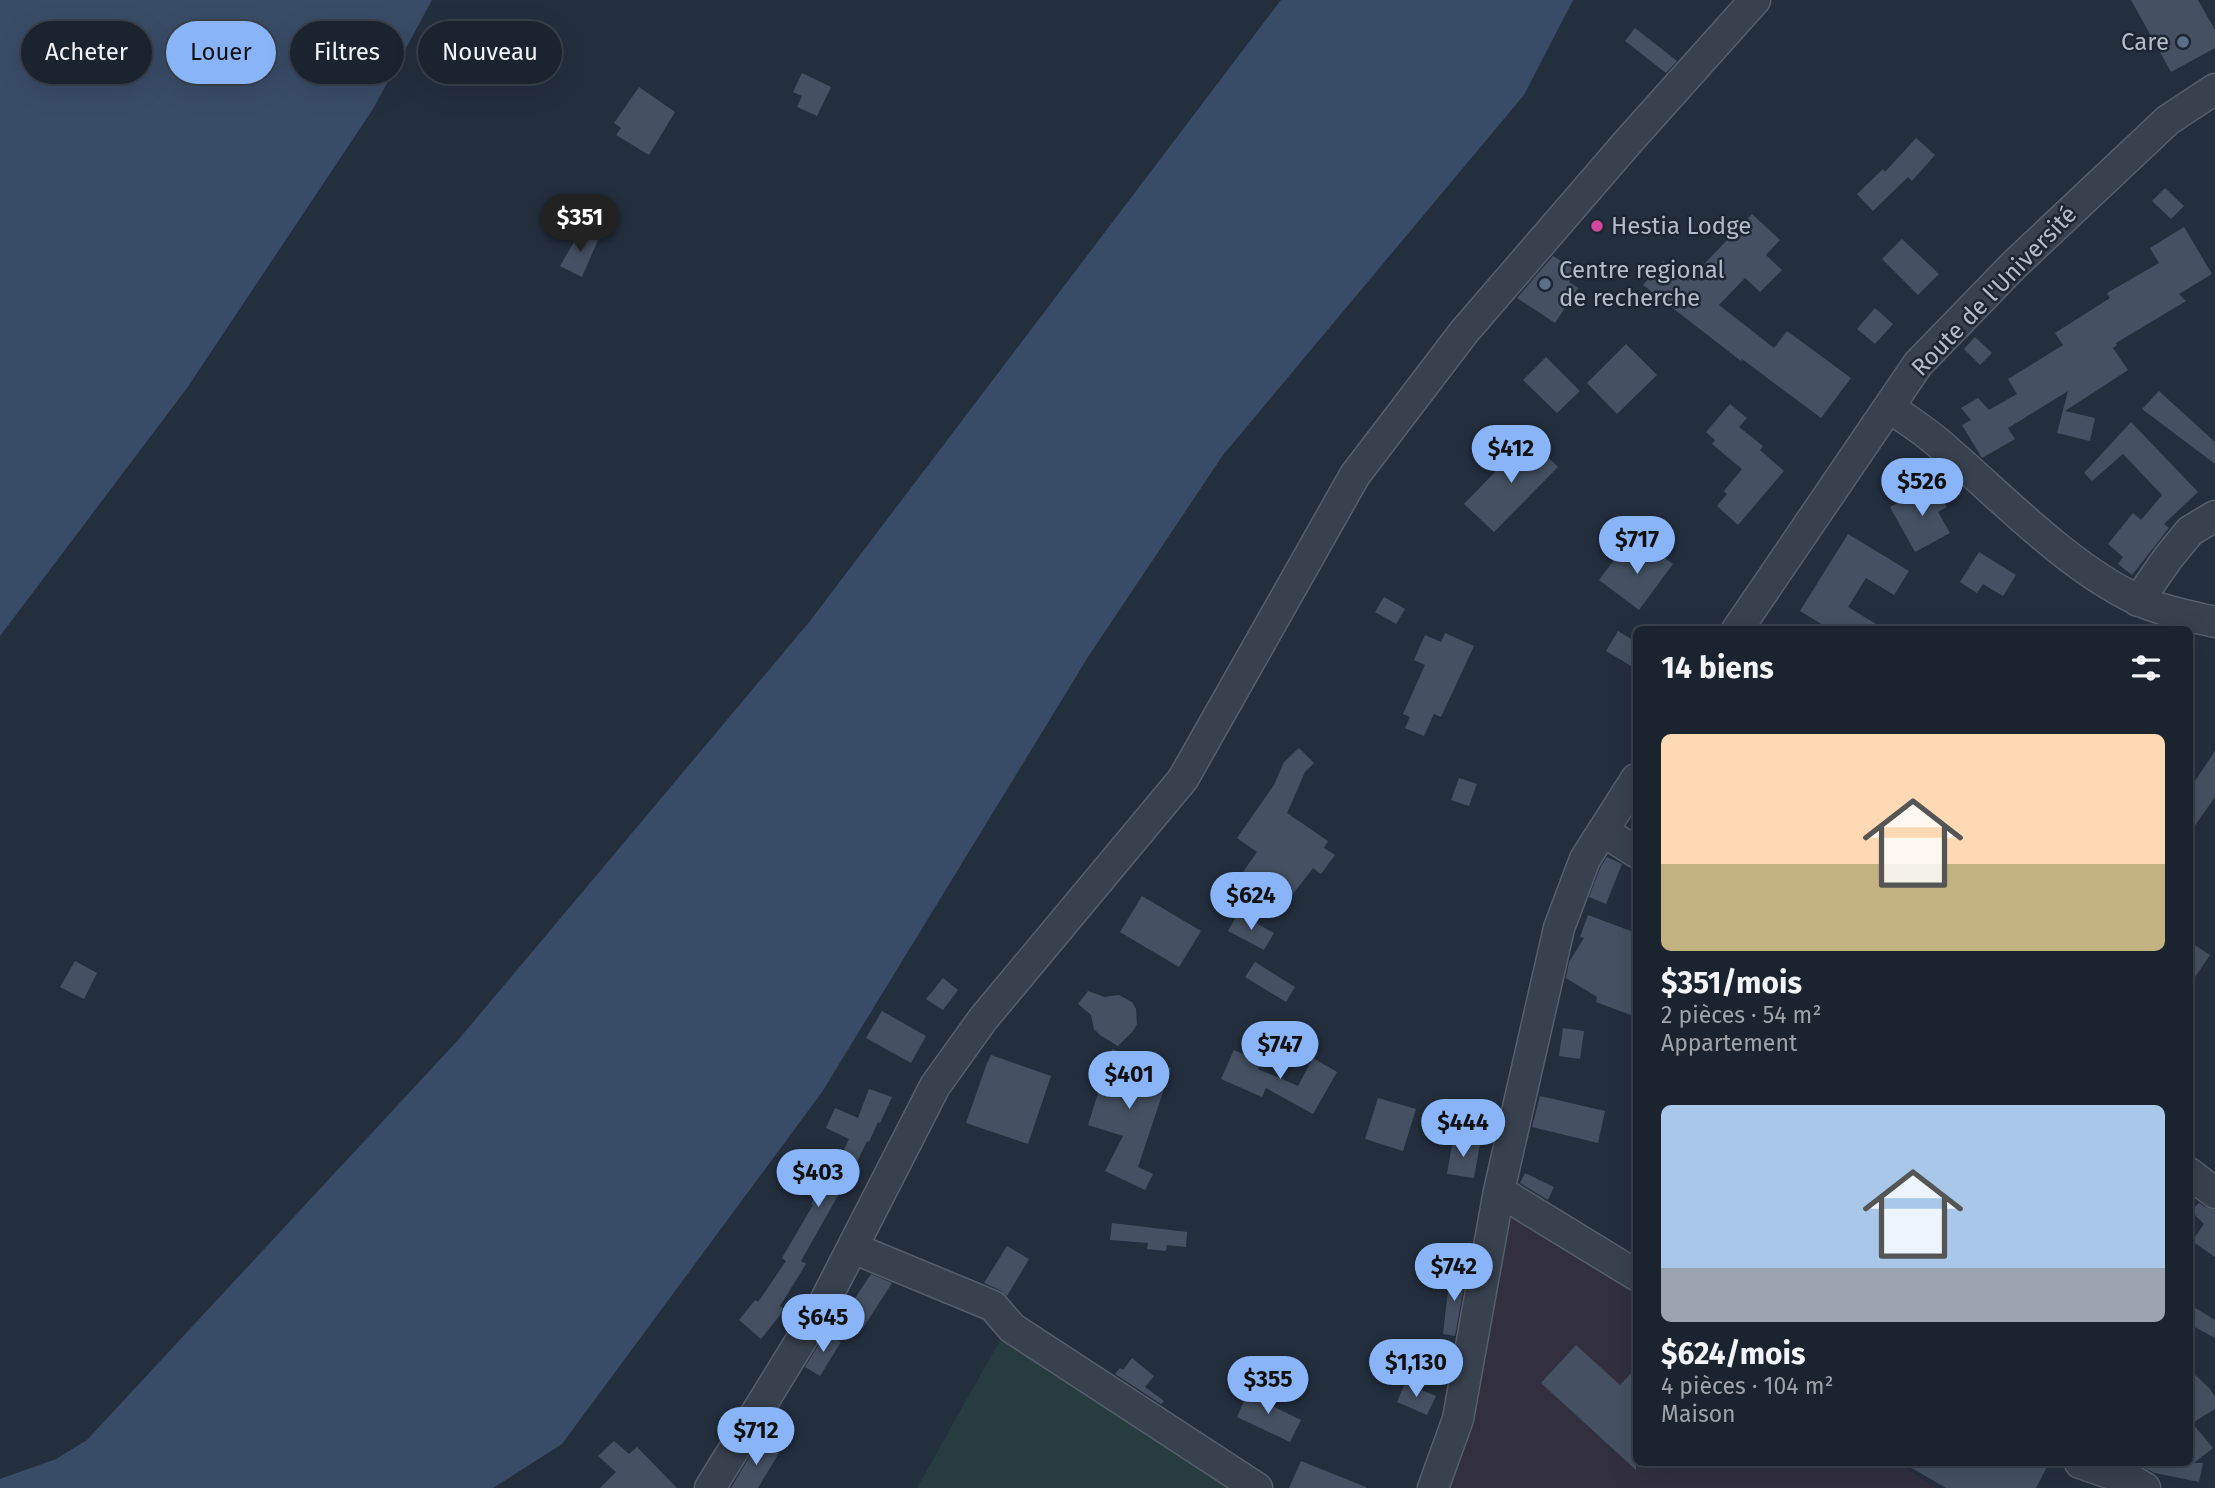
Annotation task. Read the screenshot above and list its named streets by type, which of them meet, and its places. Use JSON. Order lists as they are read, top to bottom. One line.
{"streets":{"street":["Route de l'Université"]},"places":["Care","Hestia Lodge","Centre regional de recherche"],"page":{"chip":["Acheter","Louer","Filtres","Nouveau"],"price":["$351","$412","$526","$717","$624","$747","$401","$444","$403","$742","$645","$1,130","$355","$712"],"heading":"14 biens","list":[{"name":"$351/mois","note":"2 pièces · 54 m² · Appartement"},{"name":"$624/mois","note":"4 pièces · 104 m² · Maison"}]}}
